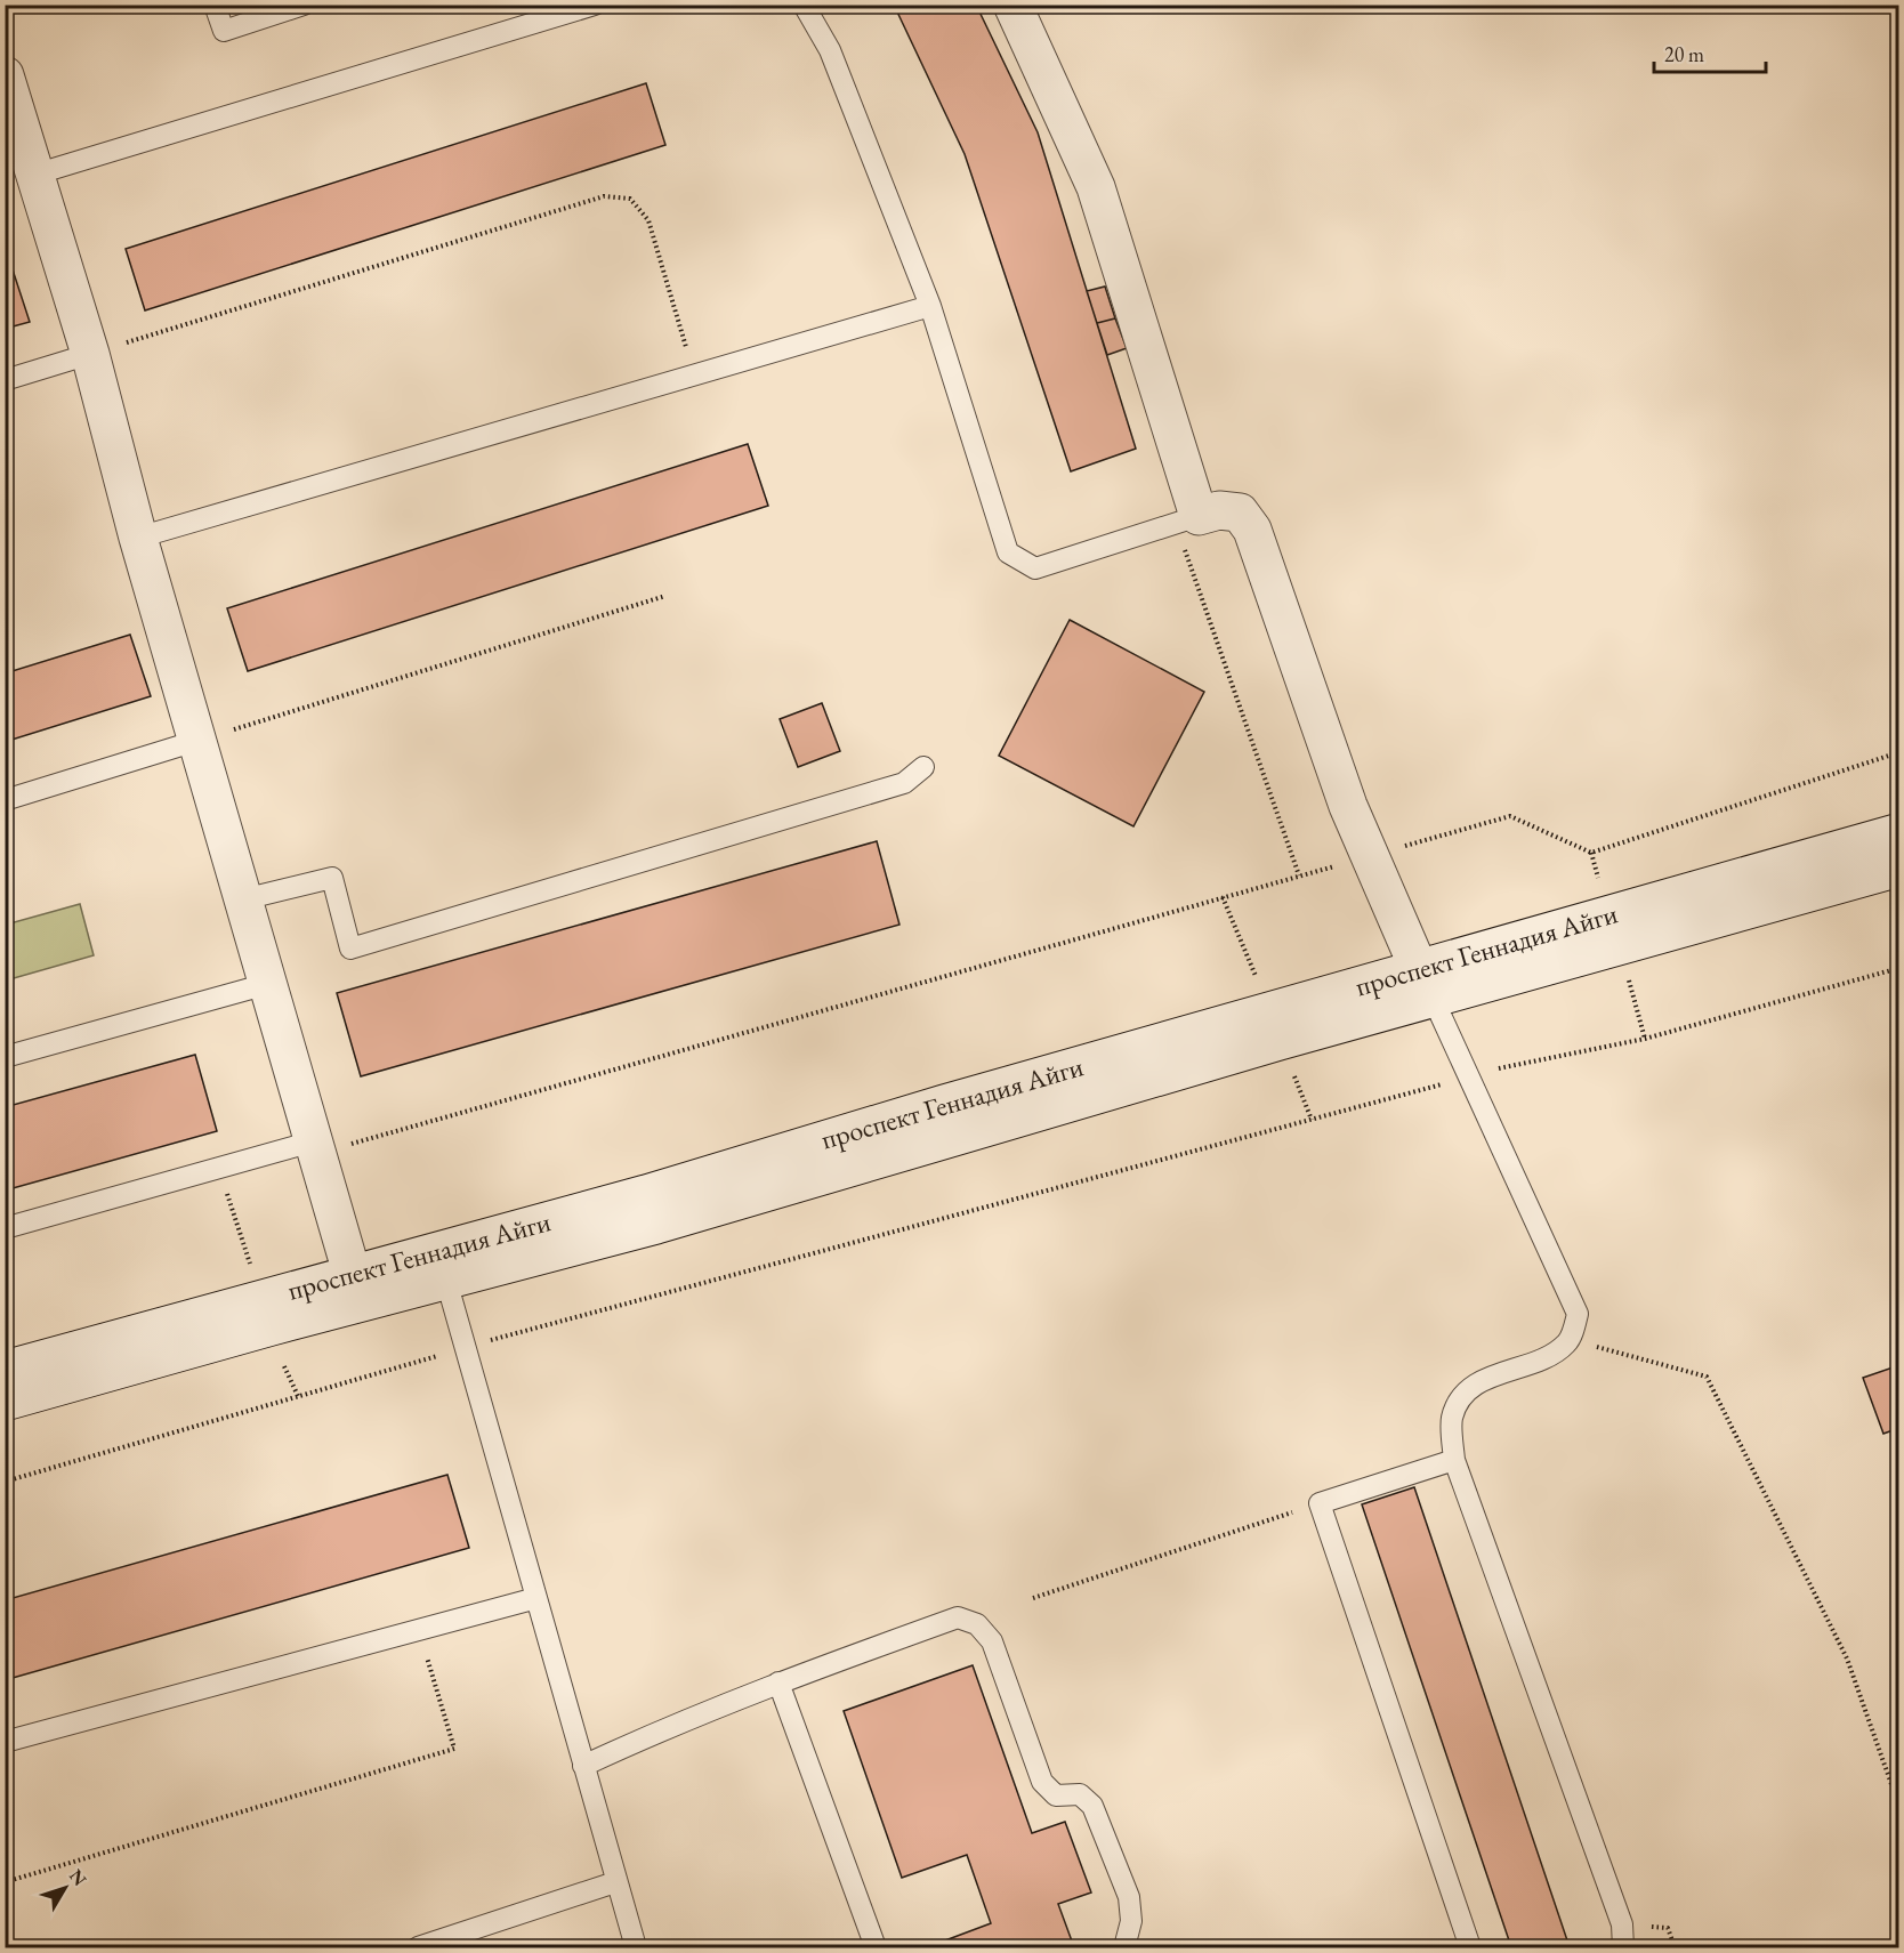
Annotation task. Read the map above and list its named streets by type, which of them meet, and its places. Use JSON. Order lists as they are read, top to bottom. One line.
{"streets":{"main road":["проспект Геннадия Айги"]},"scale_bar":"20 m","north":"top right"}
